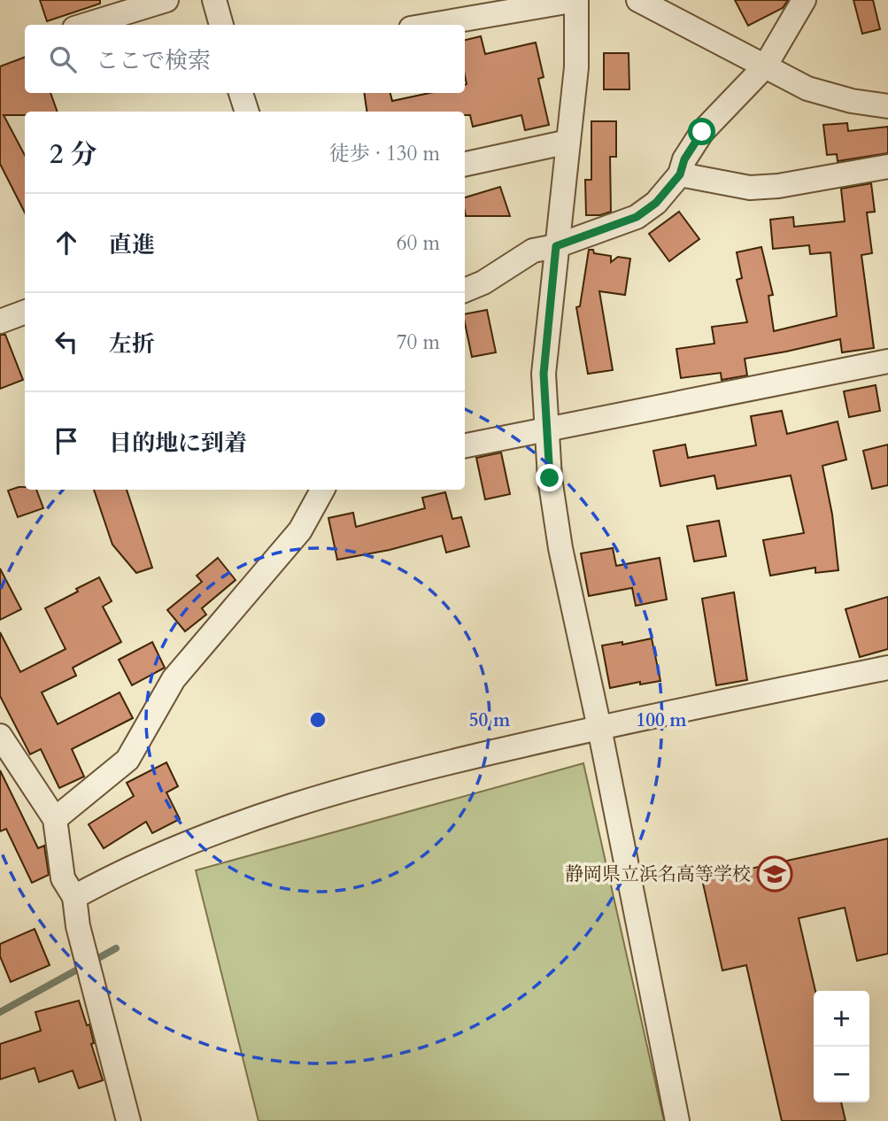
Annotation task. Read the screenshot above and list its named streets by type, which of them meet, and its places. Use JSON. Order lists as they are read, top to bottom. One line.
{"places":{"school or university":["静岡県立浜名高等学校"]},"page":{"search":"ここで検索","heading":["2 分","徒歩 · 130 m"],"list":[["直進","60 m"],["左折","70 m"],"目的地に到着"],"map_buttons":["+","−"]},"rings":["50 m","100 m"]}
